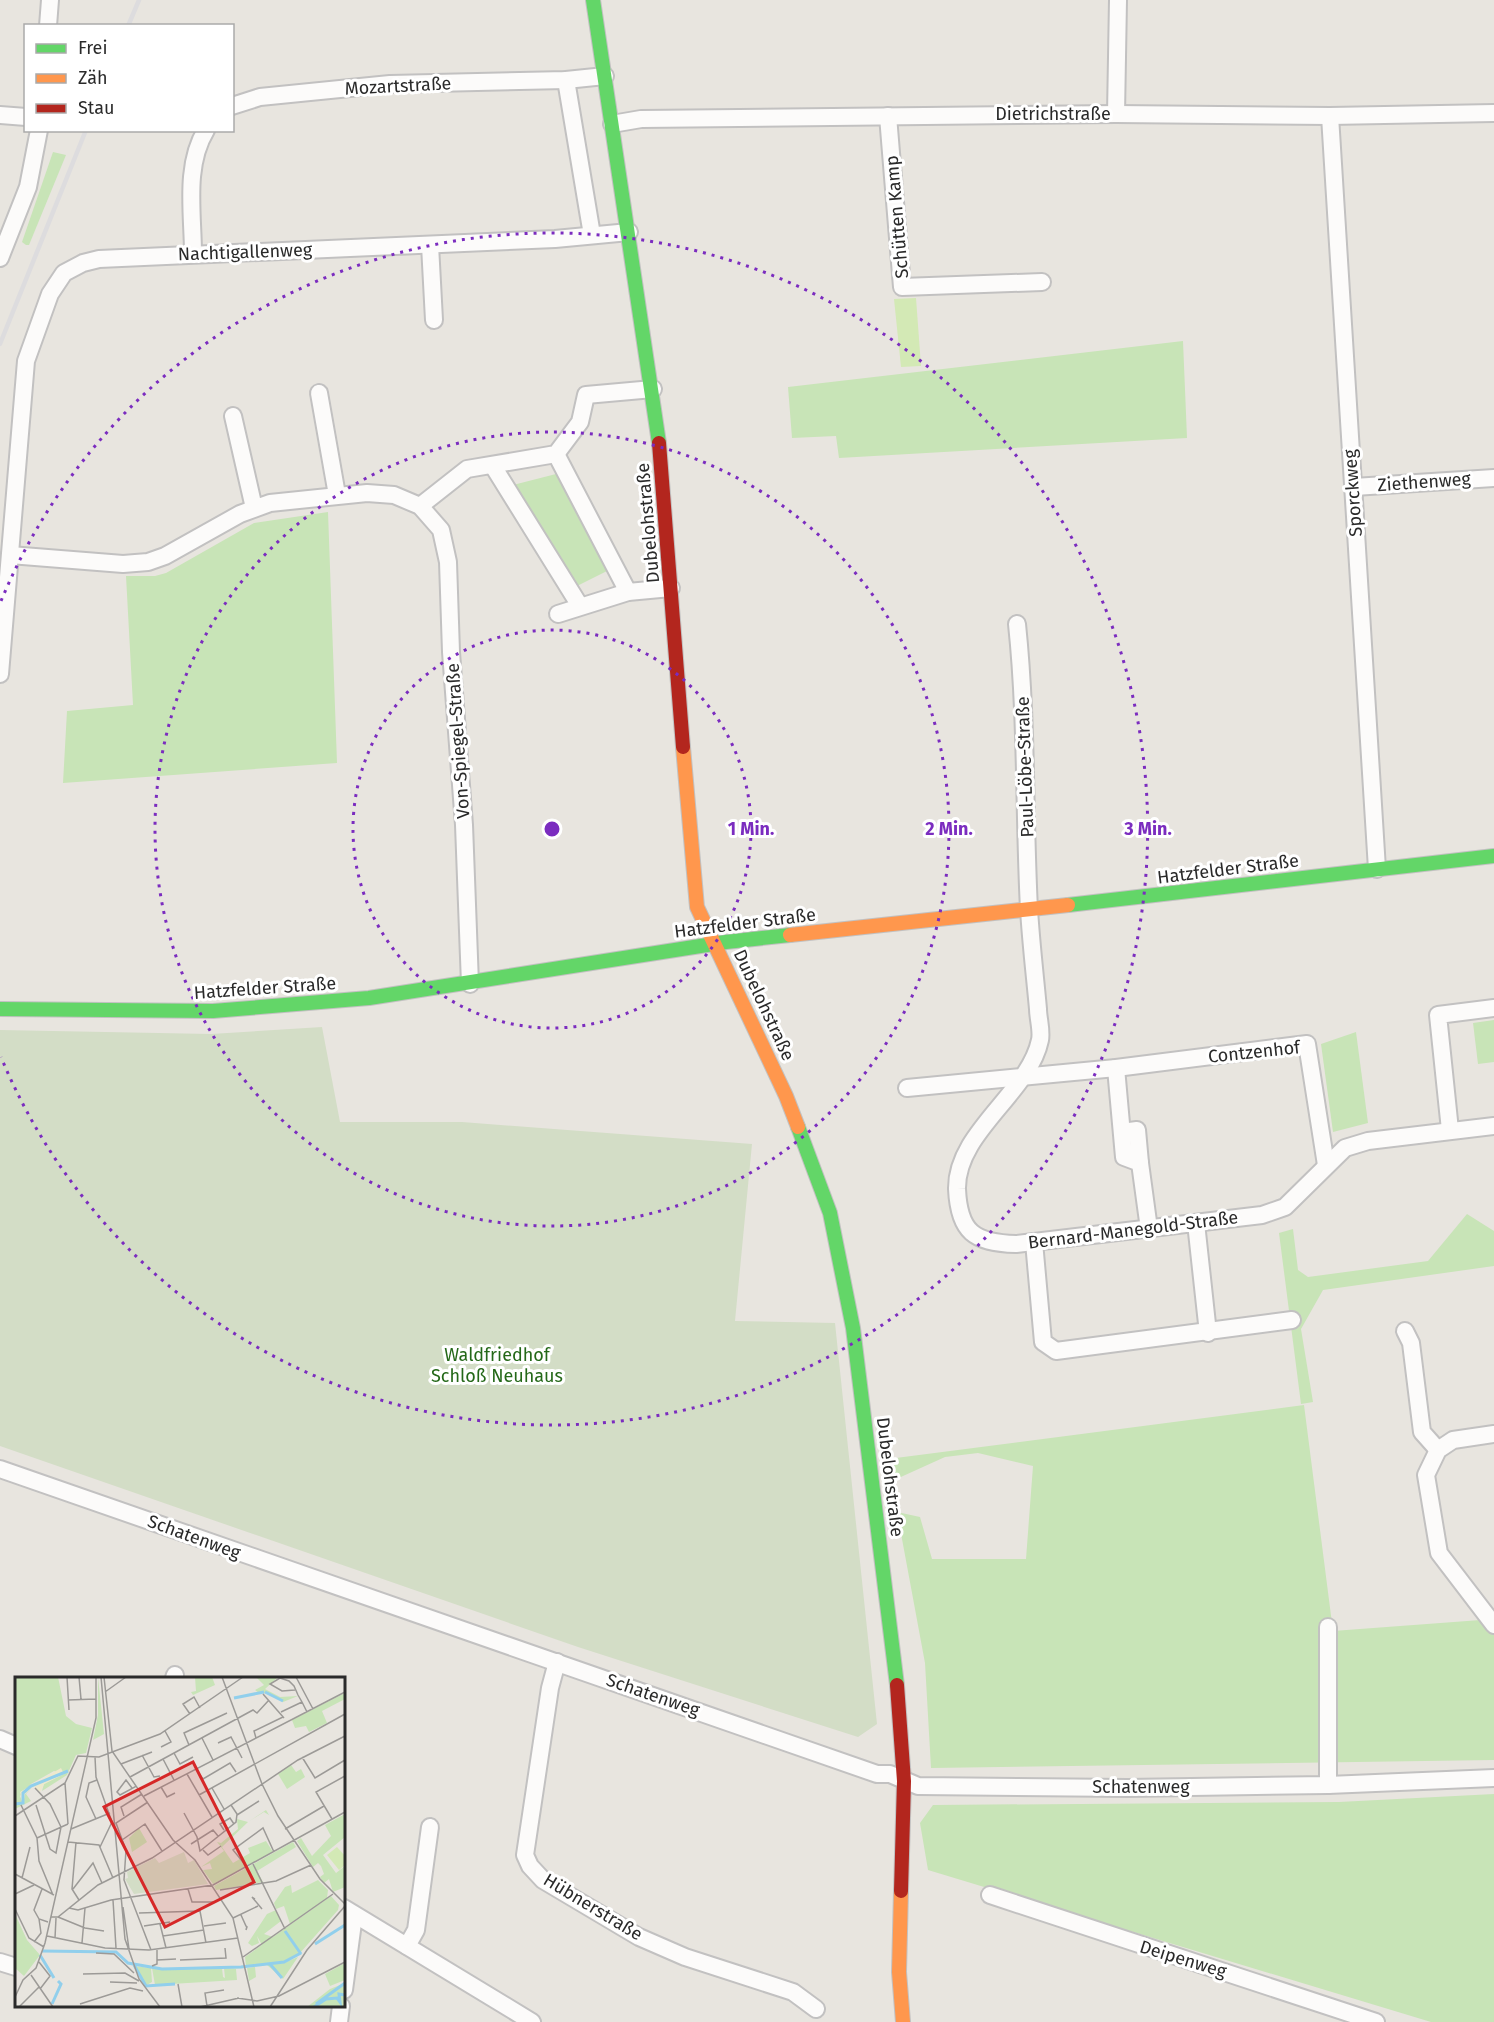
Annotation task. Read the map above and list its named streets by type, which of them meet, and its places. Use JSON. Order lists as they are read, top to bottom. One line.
{"streets":{"main road":["Dubelohstraße","Hatzfelder Straße"],"street":["Mozartstraße","Dietrichstraße","Schütten Kamp","Nachtigallenweg","Ziethenweg","Sporckweg","Von-Spiegel-Straße","Paul-Löbe-Straße","Contzenhof","Bernard-Manegold-Straße","Schatenweg","Hübnerstraße","Deipenweg"]},"crossings":[["Mozartstraße","Dubelohstraße"],["Dietrichstraße","Schütten Kamp"],["Dietrichstraße","Sporckweg"],["Dietrichstraße","Dubelohstraße"],["Nachtigallenweg","Dubelohstraße"],["Nachtigallenweg","Von-Spiegel-Straße"],["Ziethenweg","Sporckweg"],["Sporckweg","Hatzfelder Straße"],["Dubelohstraße","Hatzfelder Straße"],["Dubelohstraße","Schatenweg"],["Von-Spiegel-Straße","Hatzfelder Straße"],["Paul-Löbe-Straße","Hatzfelder Straße"],["Paul-Löbe-Straße","Bernard-Manegold-Straße"],["Hatzfelder Straße","Bernard-Manegold-Straße"],["Contzenhof","Bernard-Manegold-Straße"],["Schatenweg","Hübnerstraße"]],"parks":["Waldfriedhof Schloß Neuhaus"],"legend":["Frei","Zäh","Stau"],"rings":["1 Min.","2 Min.","3 Min."]}
